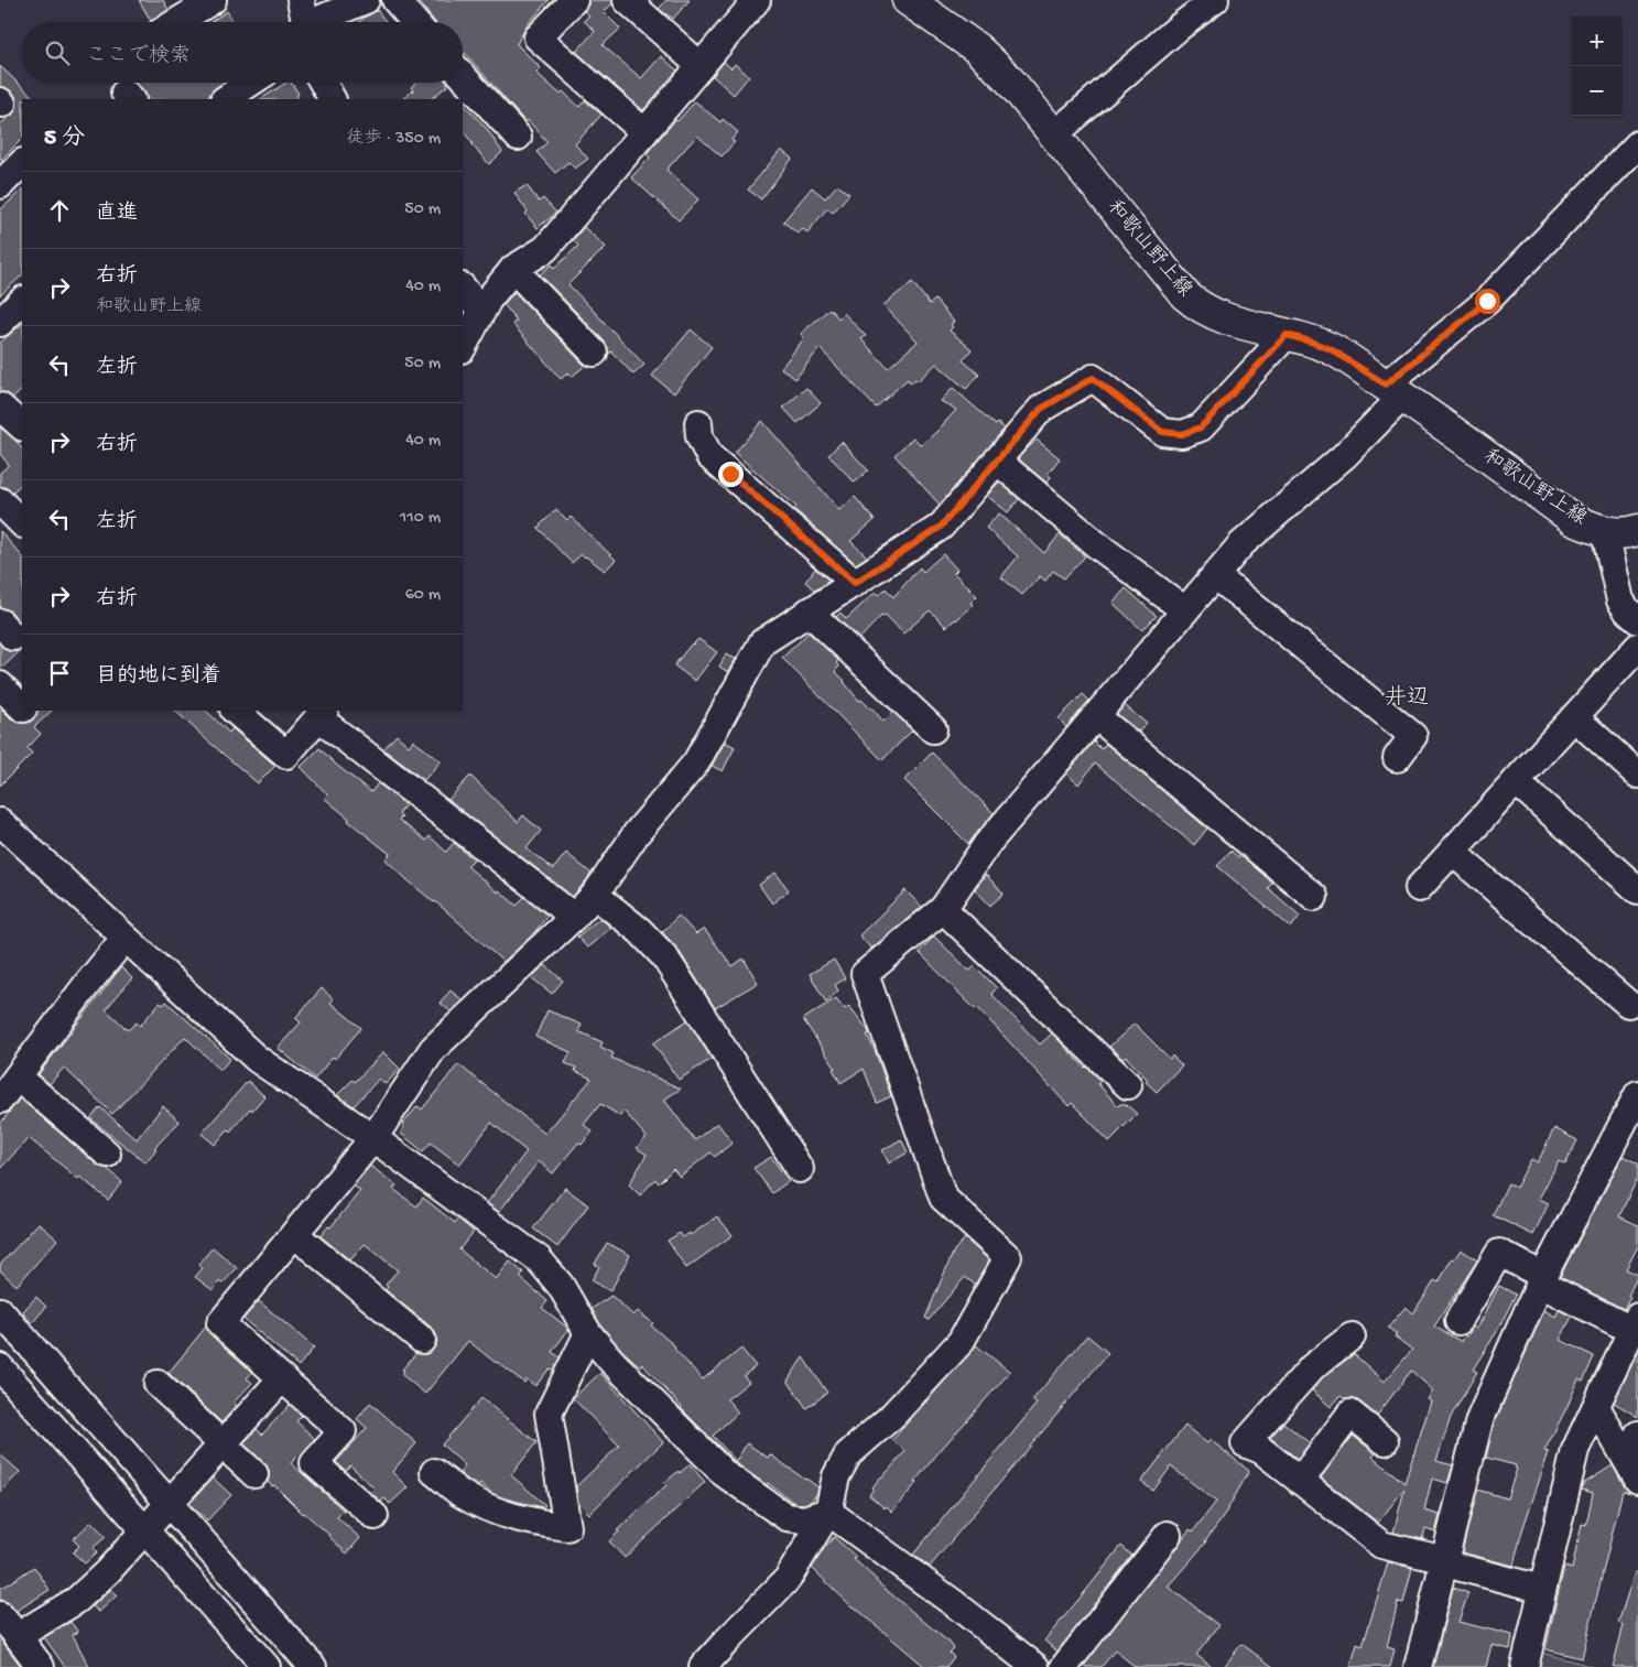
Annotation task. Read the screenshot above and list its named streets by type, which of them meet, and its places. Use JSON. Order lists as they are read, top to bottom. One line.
{"streets":{"main road":["和歌山野上線"]},"districts":["井辺"],"page":{"map_buttons":["+","−"],"search":"ここで検索","heading":["5 分","徒歩 · 350 m"],"list":[["直進","50 m"],["右折","和歌山野上線","40 m"],["左折","50 m"],["右折","40 m"],["左折","110 m"],["右折","60 m"],"目的地に到着"]}}
